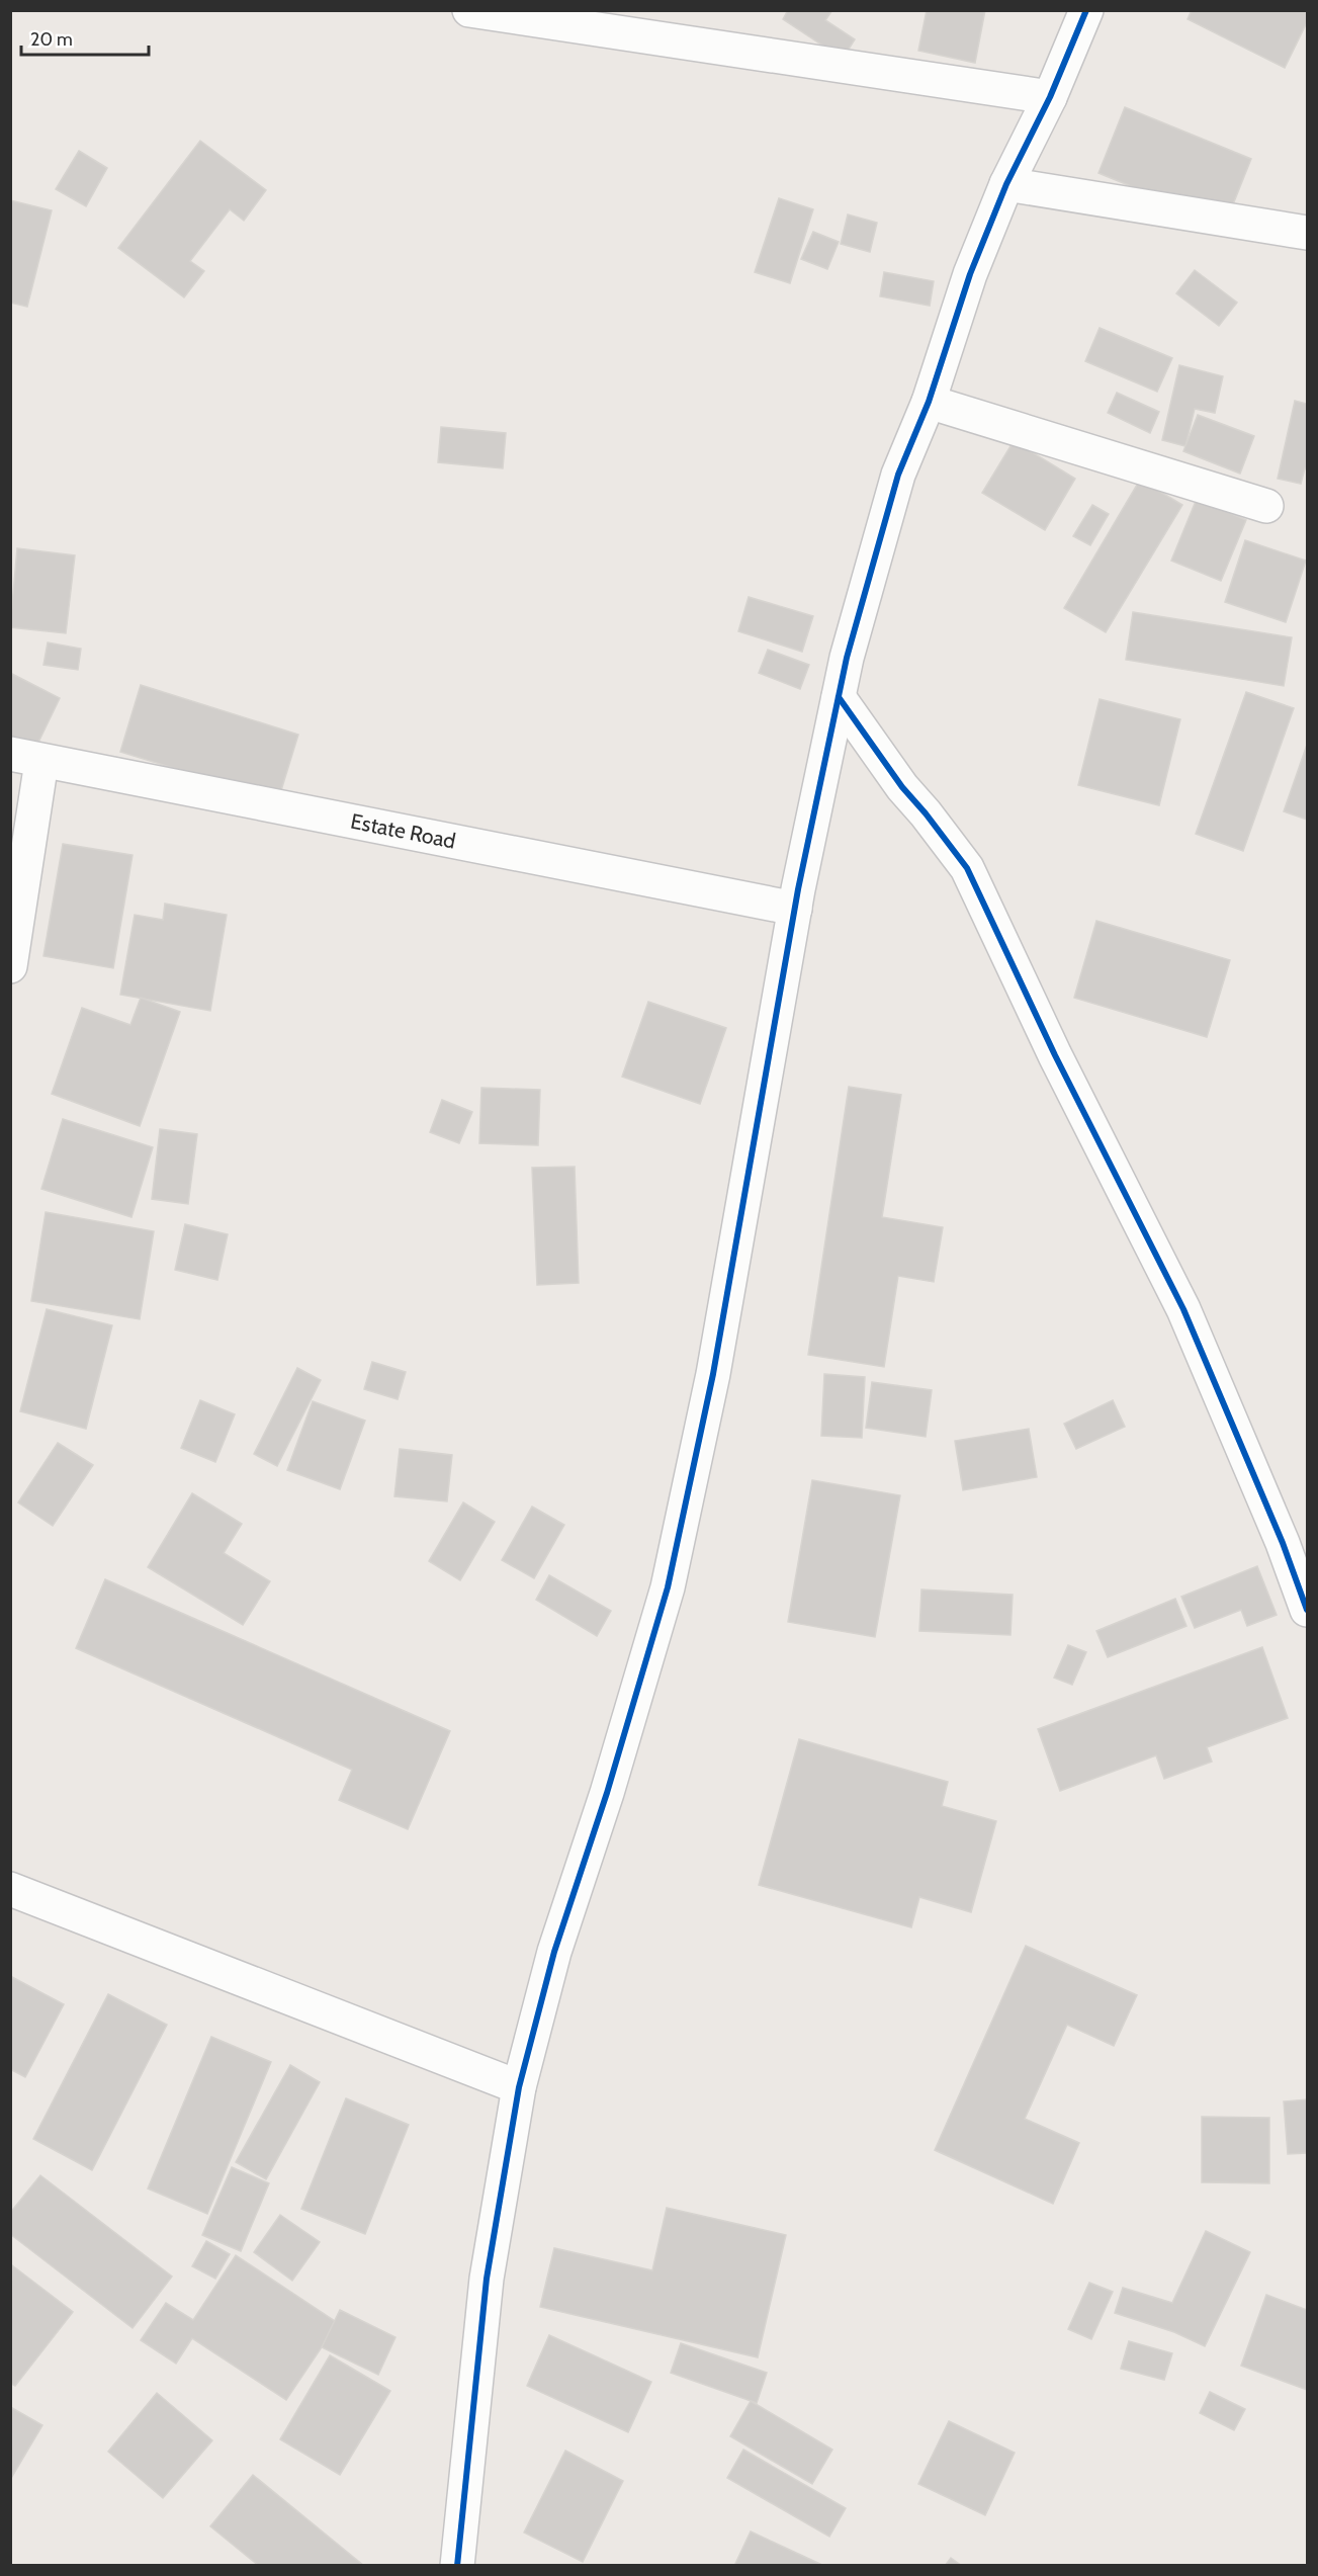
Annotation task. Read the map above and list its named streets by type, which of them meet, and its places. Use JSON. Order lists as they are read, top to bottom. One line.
{"streets":{"street":["Estate Road"]},"scale_bar":"20 m"}
